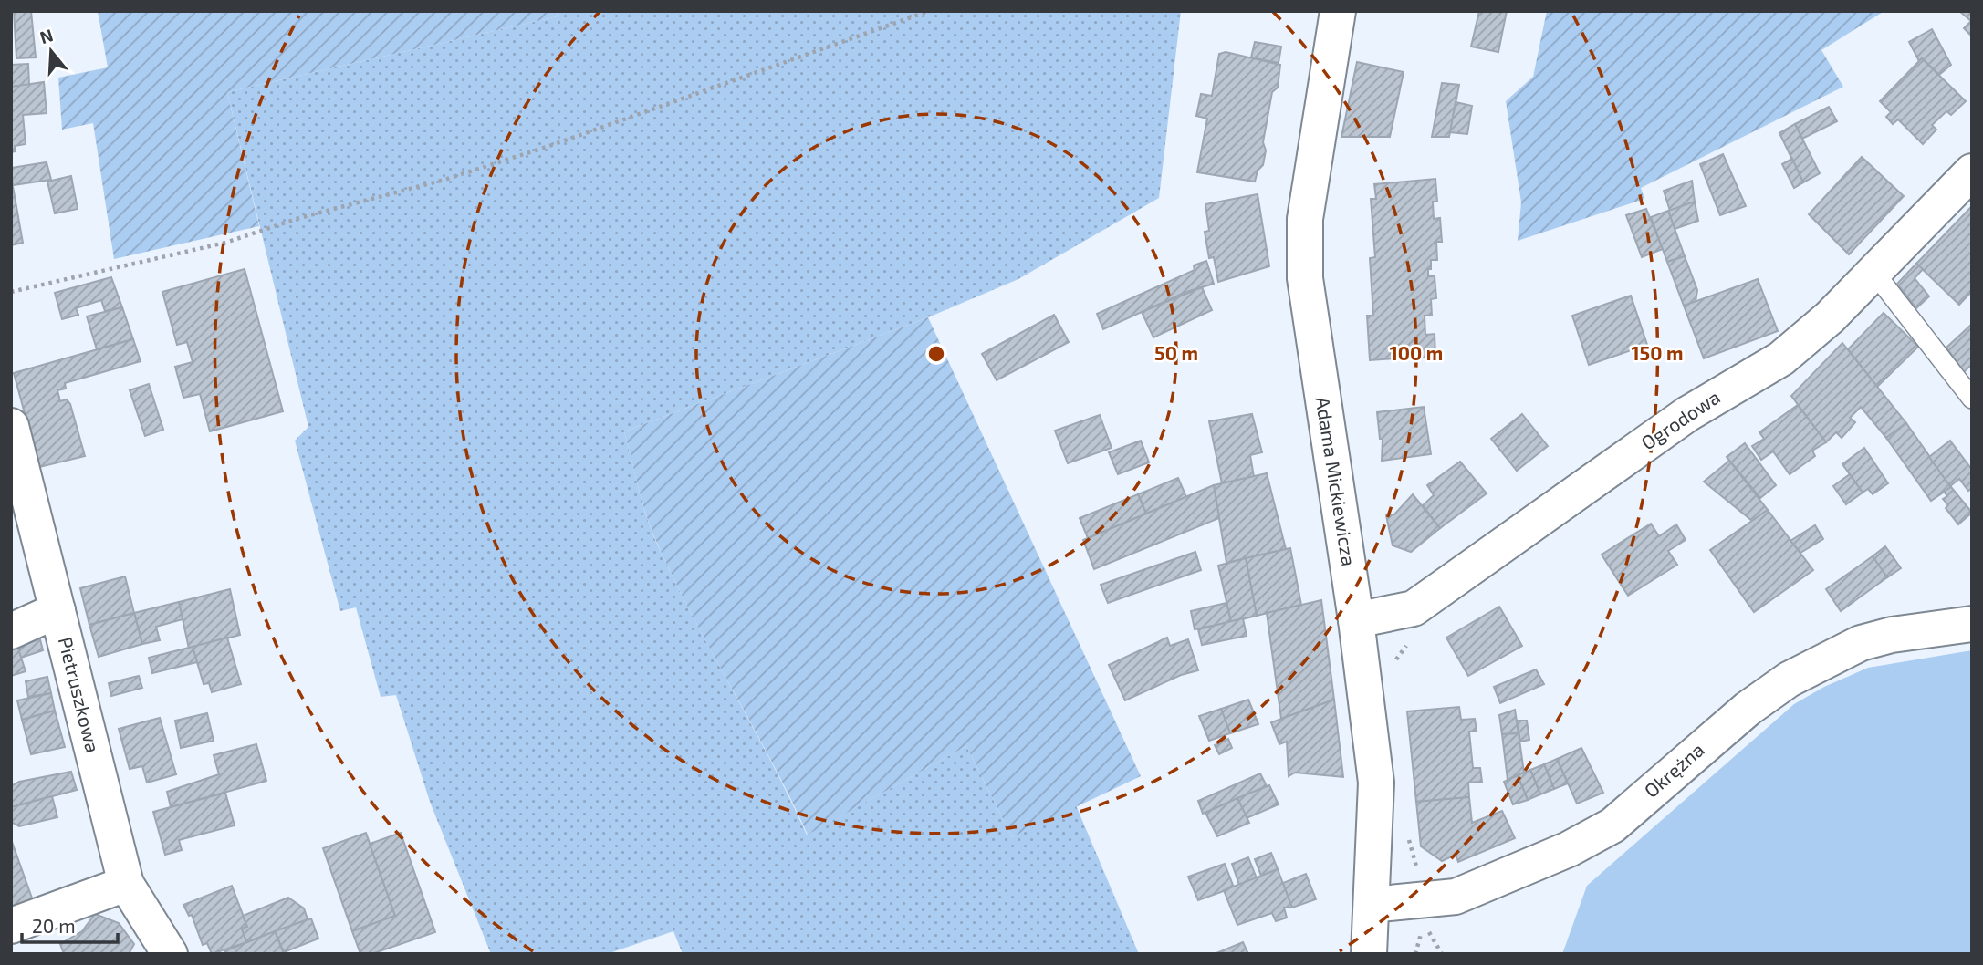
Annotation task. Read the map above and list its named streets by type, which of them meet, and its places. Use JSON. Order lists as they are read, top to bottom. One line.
{"streets":{"street":["Ogrodowa","Adama Mickiewicza","Pietruszkowa","Okrężna"]},"crossings":[["Ogrodowa","Adama Mickiewicza"],["Adama Mickiewicza","Okrężna"]],"scale_bar":"20 m","north":"top","rings":["50 m","100 m","150 m"]}
